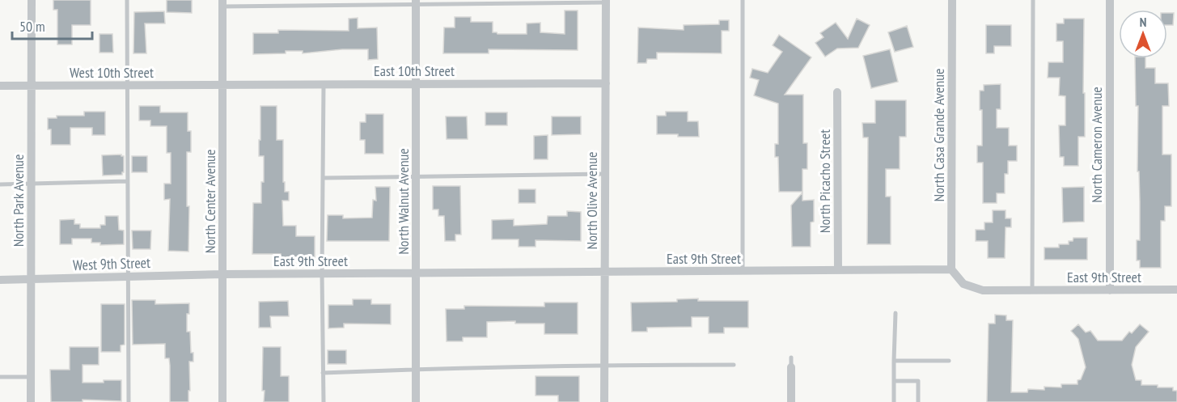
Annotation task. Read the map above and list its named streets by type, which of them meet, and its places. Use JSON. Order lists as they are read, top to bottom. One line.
{"streets":{"street":["East 10th Street","West 10th Street","North Casa Grande Avenue","North Cameron Avenue","North Picacho Street","North Park Avenue","North Olive Avenue","North Center Avenue","North Walnut Avenue","East 9th Street","West 9th Street"]},"crossings":[["East 10th Street","West 10th Street"],["East 10th Street","North Olive Avenue"],["East 10th Street","North Center Avenue"],["East 10th Street","North Walnut Avenue"],["West 10th Street","North Park Avenue"],["West 10th Street","North Center Avenue"],["North Casa Grande Avenue","East 9th Street"],["North Cameron Avenue","East 9th Street"],["North Picacho Street","East 9th Street"],["North Park Avenue","West 9th Street"],["North Olive Avenue","East 9th Street"],["North Center Avenue","East 9th Street"],["North Center Avenue","West 9th Street"],["North Walnut Avenue","East 9th Street"],["East 9th Street","West 9th Street"]],"scale_bar":"50 m","north":"top"}
